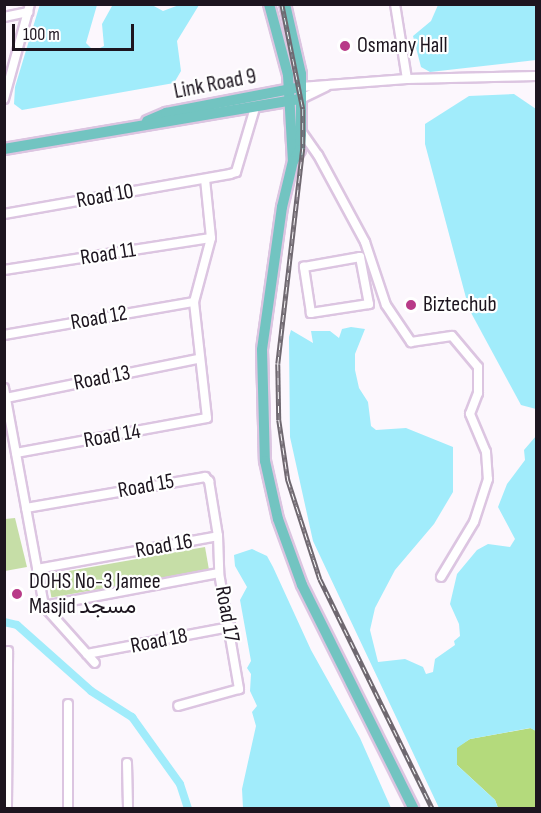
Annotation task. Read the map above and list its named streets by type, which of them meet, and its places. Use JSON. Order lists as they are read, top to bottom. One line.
{"streets":{"main road":["Link Road 9"],"street":["Road 10","Road 11","Road 12","Road 13","Road 14","Road 15","Road 16","Road 17","Road 18"]},"crossings":[["Link Road 9","Road 10"],["Road 13","Road 14"],["Road 15","Road 16"],["Road 16","Road 17"],["Road 17","Road 18"]],"places":["Osmany Hall","Biztechub","DOHS No-3 Jamee Masjid مسجد"],"scale_bar":"100 m"}
